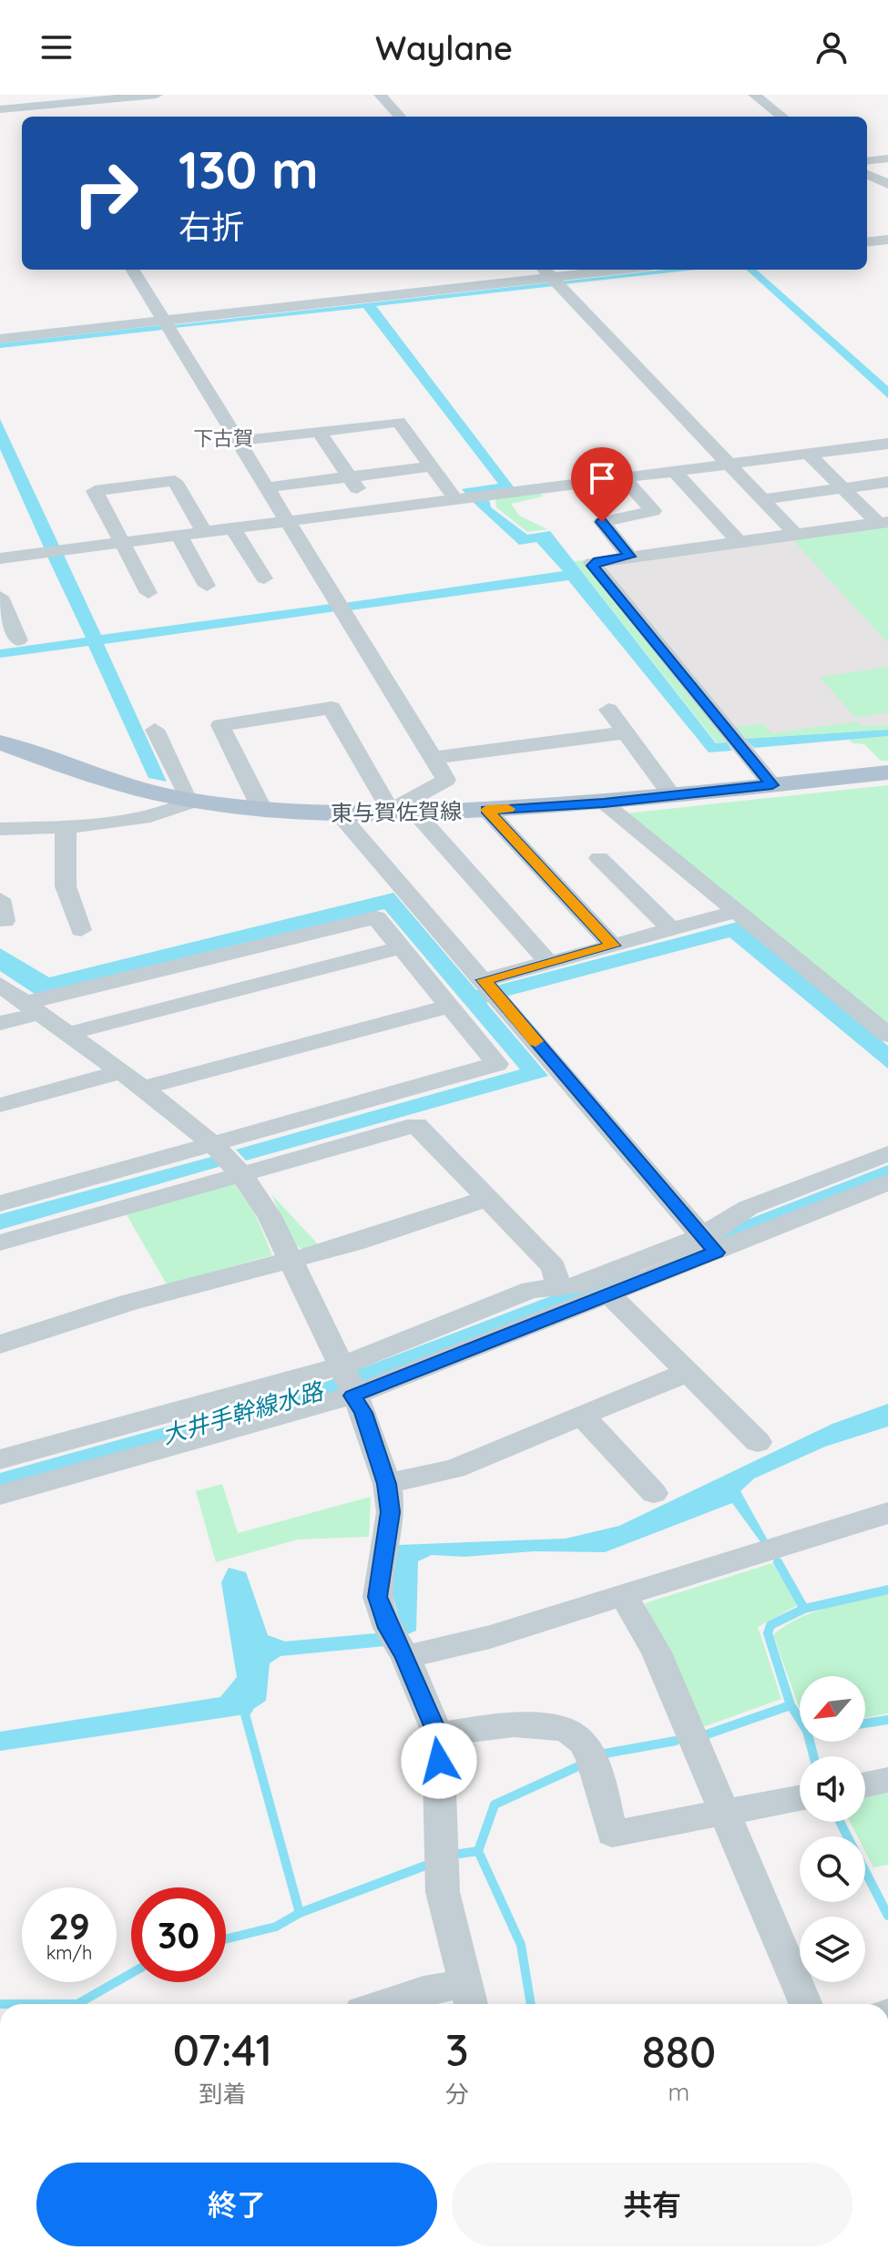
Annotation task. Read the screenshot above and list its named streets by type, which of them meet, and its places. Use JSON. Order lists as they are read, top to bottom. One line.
{"streets":{"main road":["東与賀佐賀線"]},"districts":["下古賀"],"water":["大井手幹線水路"],"north":"bottom left","page":{"header":"Waylane","turn":["130 m","右折"],"speed":"29 km/h","limit":"30","eta":["07:41","到着","3","分","880","m"],"buttons":["終了","共有"]}}
